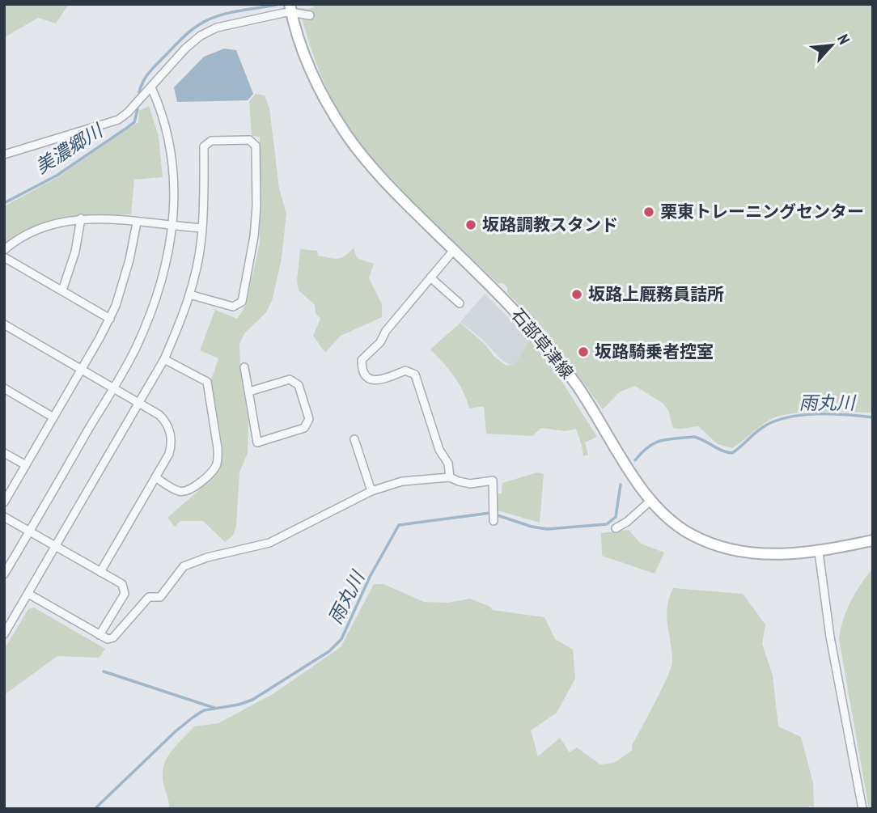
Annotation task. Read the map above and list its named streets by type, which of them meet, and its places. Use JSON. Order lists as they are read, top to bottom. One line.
{"streets":{"main road":["石部草津線"]},"water":["美濃郷川","雨丸川"],"places":["栗東トレーニングセンター","坂路調教スタンド","坂路上厩務員詰所","坂路騎乗者控室"],"north":"top right"}
